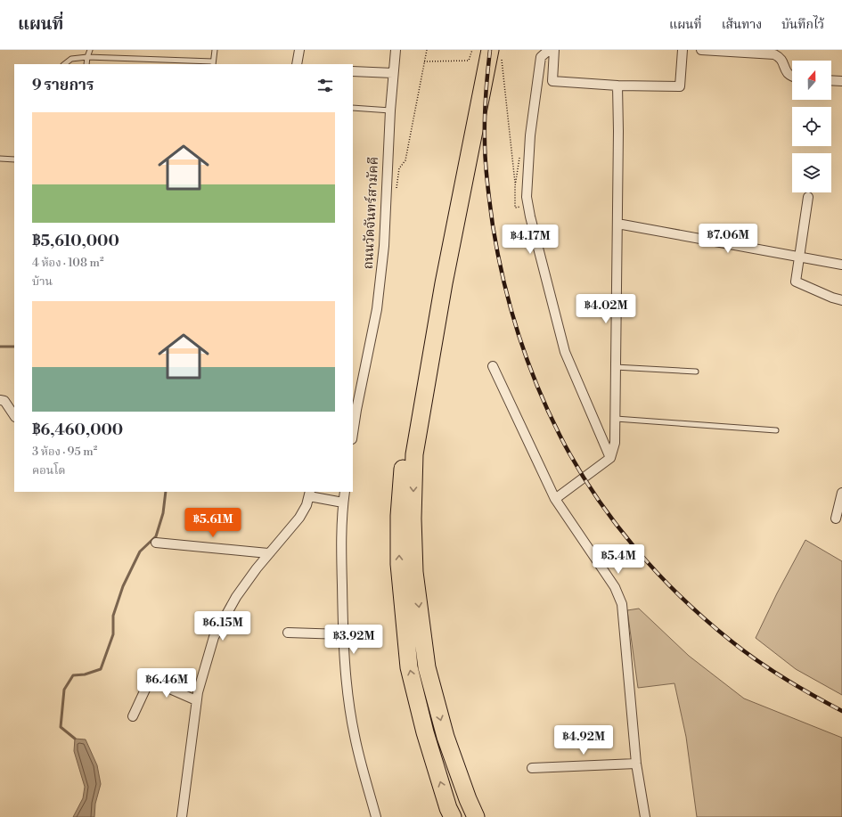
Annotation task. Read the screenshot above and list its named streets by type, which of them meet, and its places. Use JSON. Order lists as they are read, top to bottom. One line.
{"streets":{"street":["ถนนวัดจันทร์สามัคคี"]},"north":"top","page":{"header":"แผนที่","nav":["แผนที่","เส้นทาง","บันทึกไว้"],"heading":"9 รายการ","list":[{"name":"฿5,610,000","note":"4 ห้อง · 108 m² · บ้าน"},{"name":"฿6,460,000","note":"3 ห้อง · 95 m² · คอนโด"}],"price":["฿7.06M","฿4.17M","฿4.02M","฿5.61M","฿5.4M","฿6.15M","฿3.92M","฿6.46M","฿4.92M"]}}
